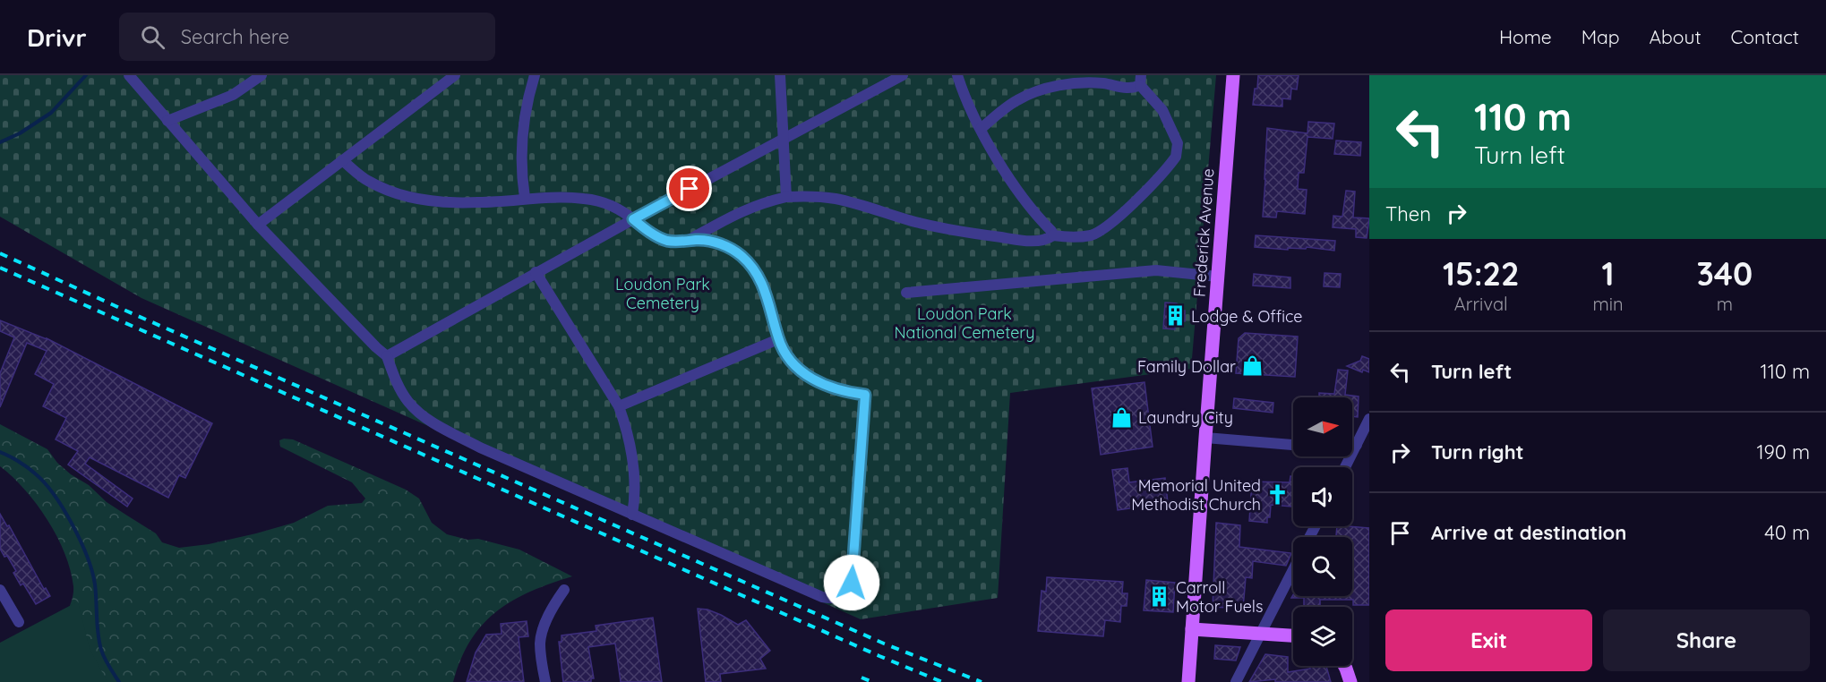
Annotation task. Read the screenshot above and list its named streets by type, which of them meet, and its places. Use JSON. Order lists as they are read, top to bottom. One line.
{"streets":{"main road":["Frederick Avenue"]},"parks":["Loudon Park Cemetery","Loudon Park National Cemetery"],"places":{"building":["Lodge & Office","Carroll Motor Fuels"],"shop":["Family Dollar","Laundry City"],"church":["Memorial United Methodist Church"]},"north":"right","page":{"header":"Drivr","search":"Search here","nav":["Home","Map","About","Contact"],"turn":["110 m","Turn left"],"then":"Then","eta":["15:22","Arrival","1","min","340","m"],"list":[{"name":"Turn left","value":"110 m"},{"name":"Turn right","value":"190 m"},{"name":"Arrive at destination","value":"40 m"}],"buttons":["Exit","Share"]}}
